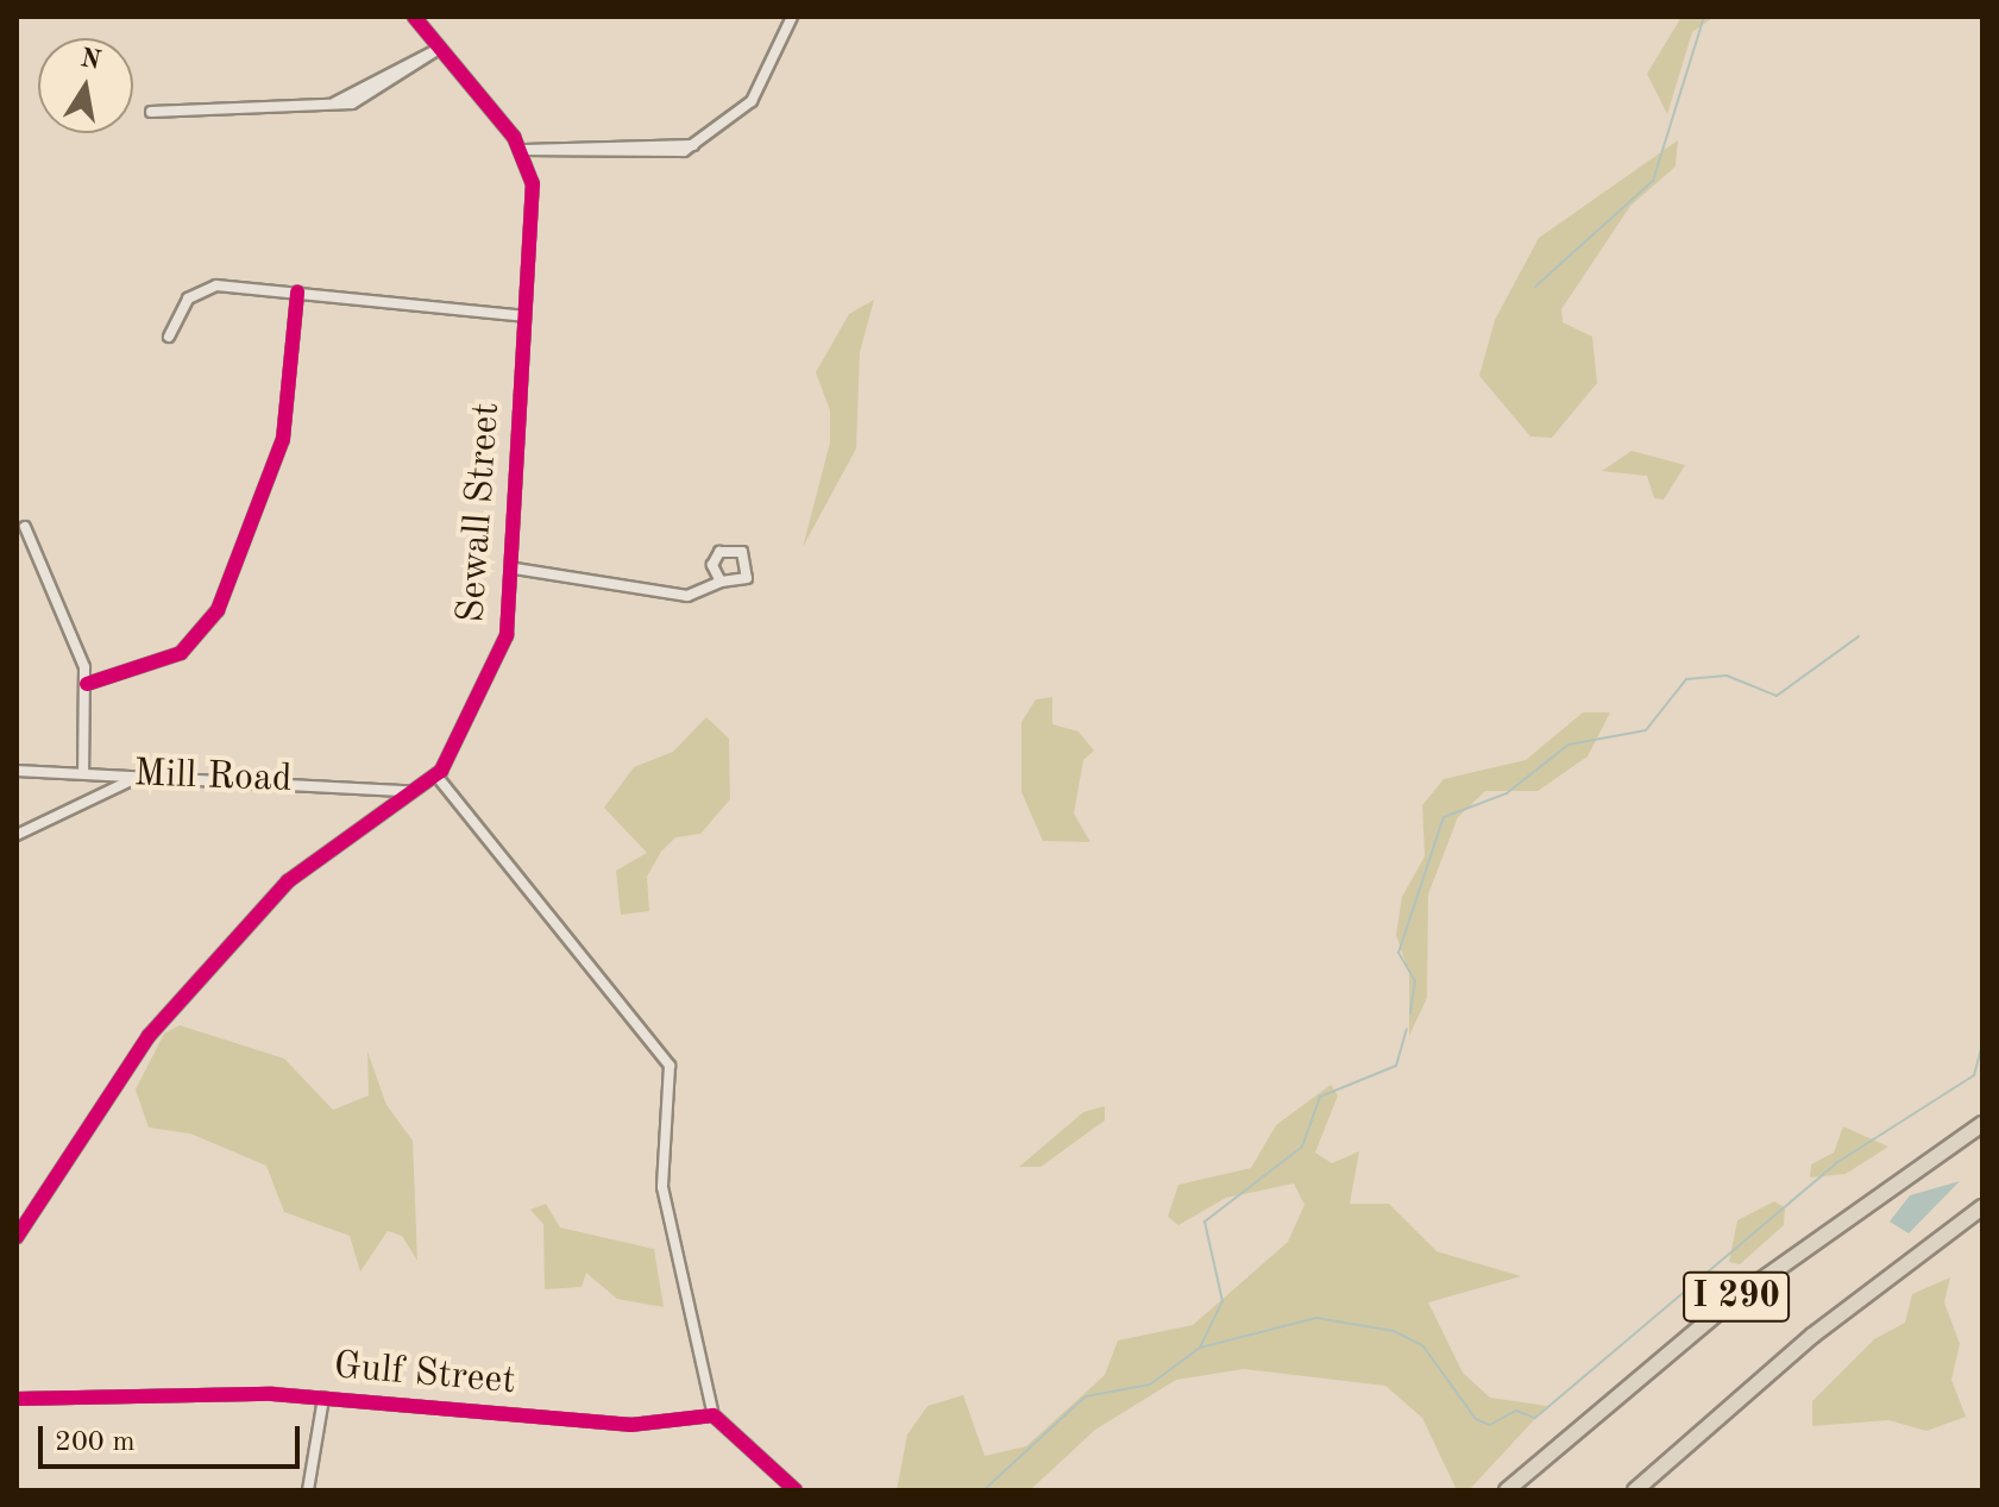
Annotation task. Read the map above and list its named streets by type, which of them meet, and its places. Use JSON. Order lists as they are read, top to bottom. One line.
{"streets":{"highway":["I 290"],"street":["Sewall Street","Mill Road","Gulf Street"]},"scale_bar":"200 m","north":"top"}
